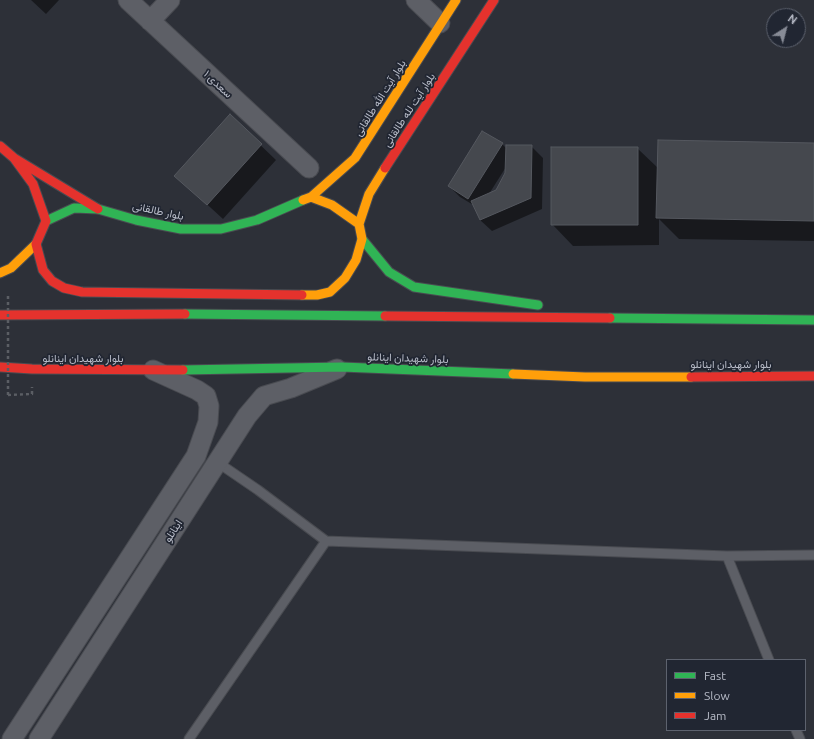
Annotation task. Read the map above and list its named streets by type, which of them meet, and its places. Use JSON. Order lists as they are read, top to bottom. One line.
{"streets":{"main road":["بلوار آیت الله طالقانی","بلوار آیت لله طالقانی","بلوار طالقانی","بلوار شهیدان اینانلو"],"street":["سعدی ۱","اینانلو"]},"crossings":[["بلوار آیت الله طالقانی","بلوار طالقانی"],["بلوار شهیدان اینانلو","اینانلو"]],"legend":["Fast","Slow","Jam"],"north":"top right"}
